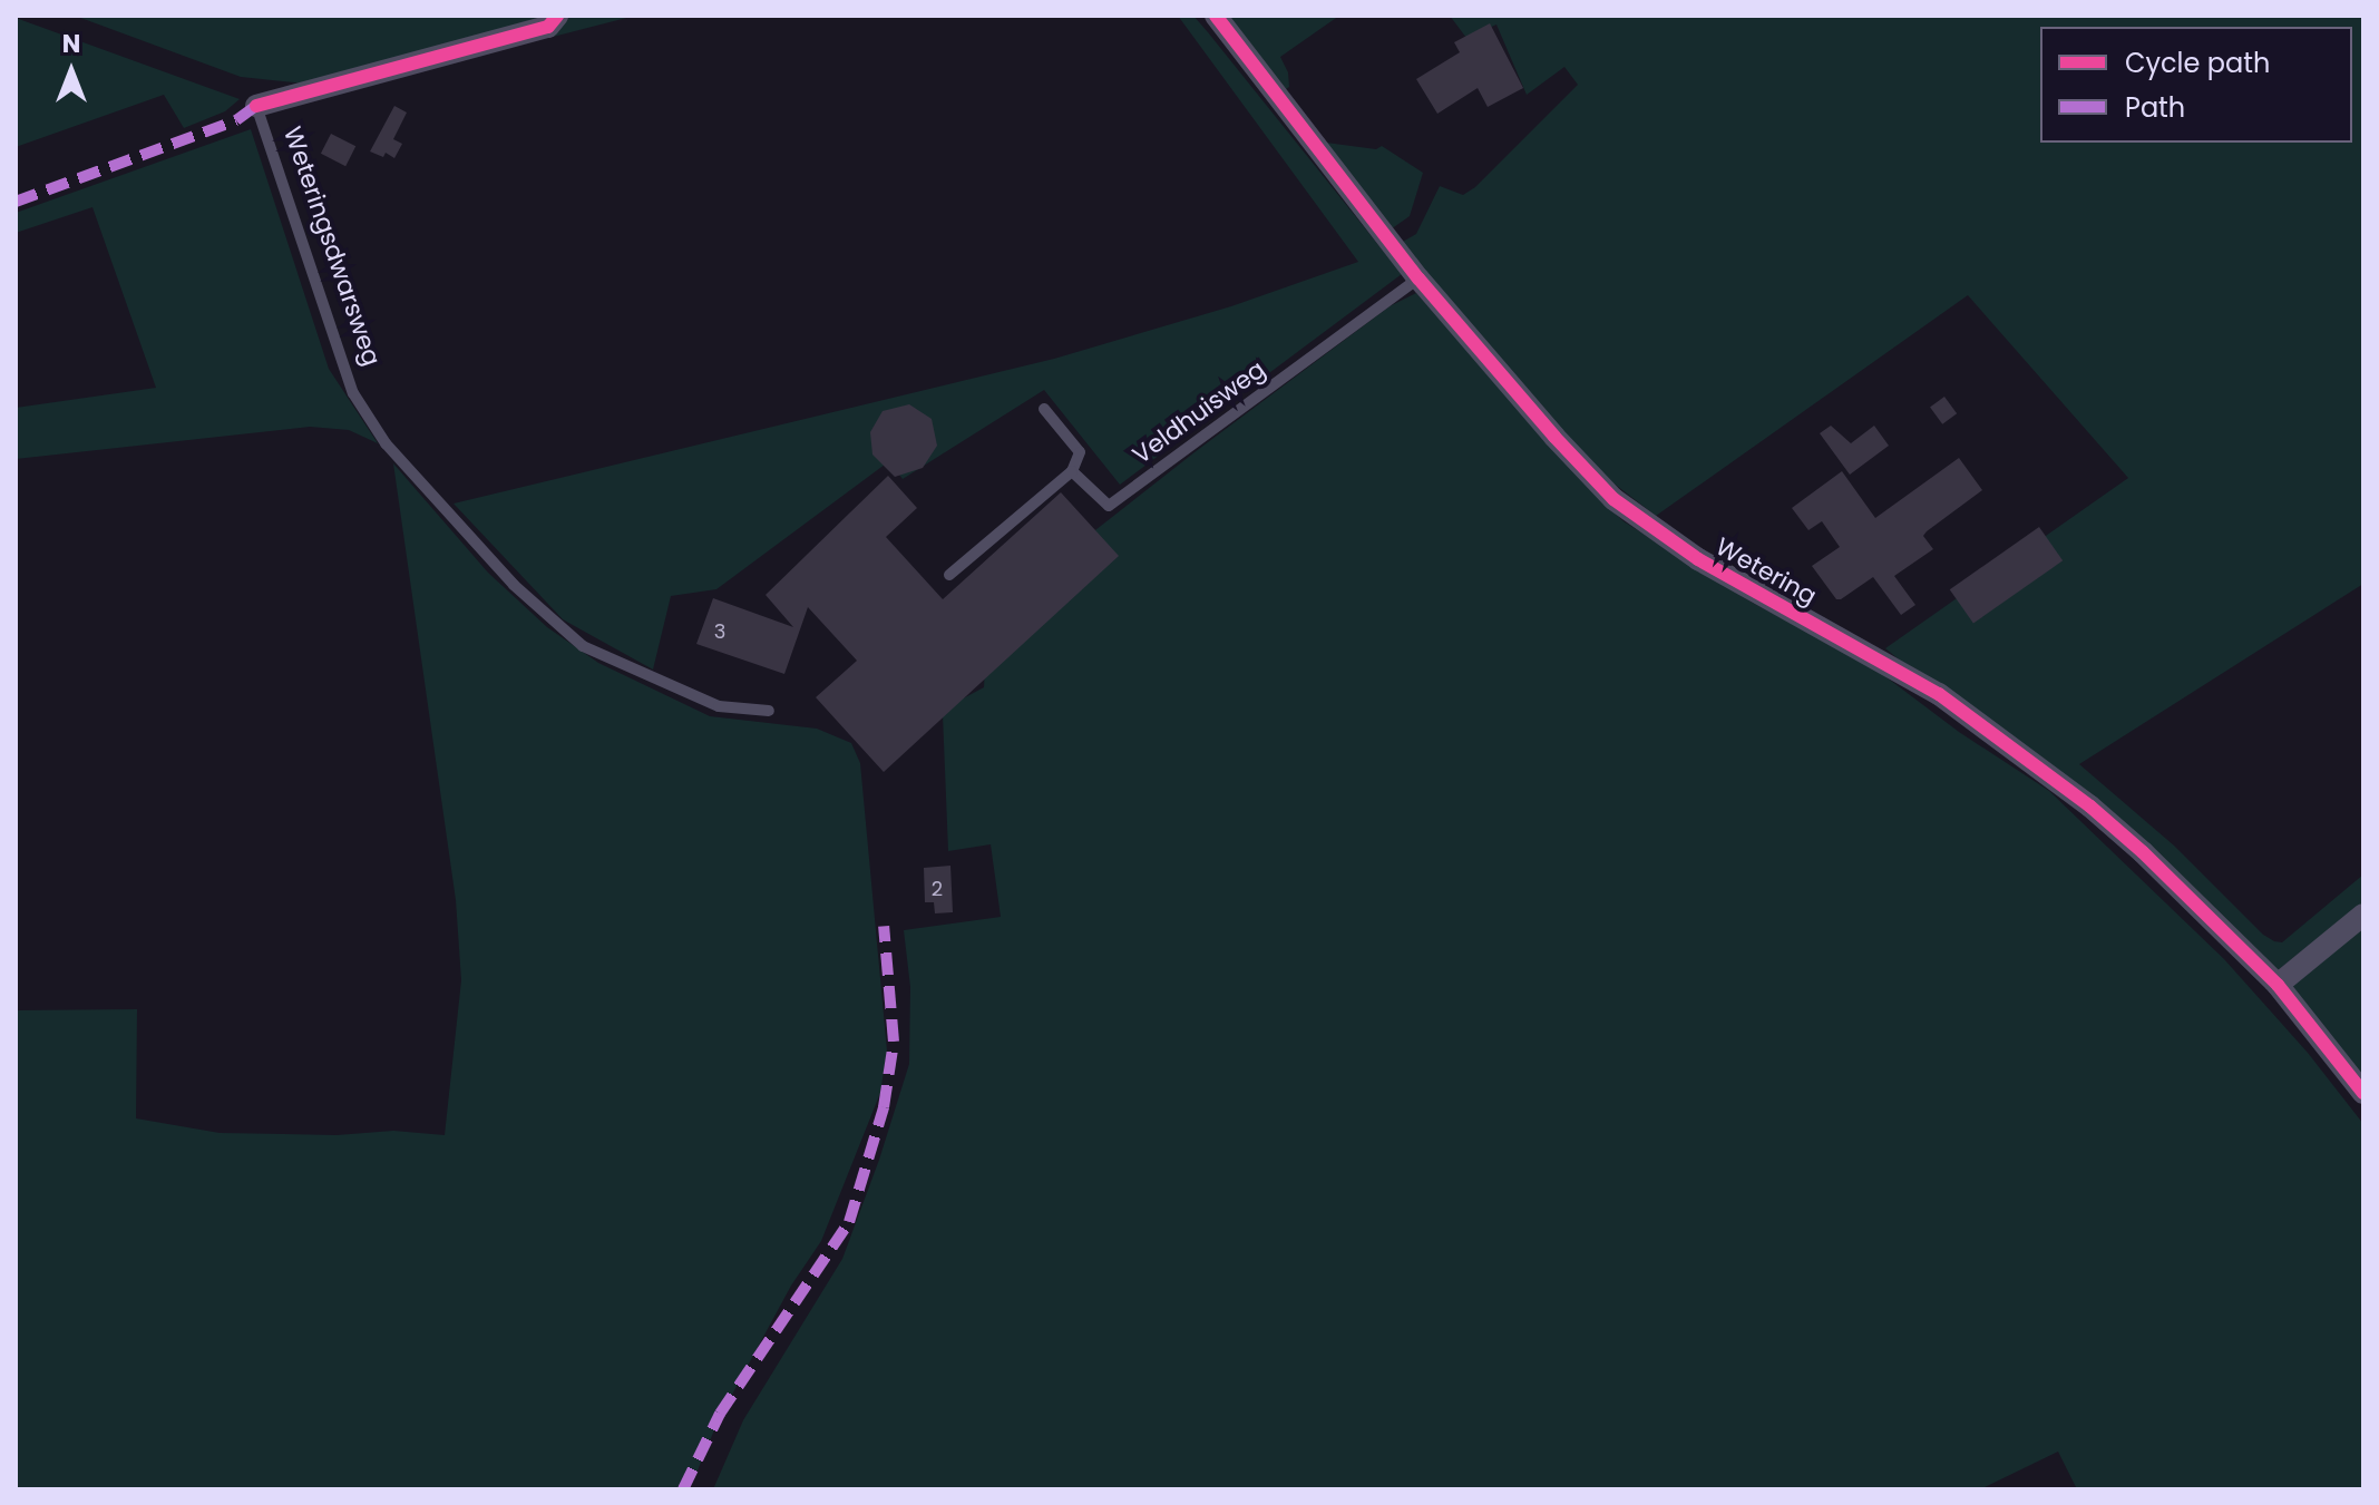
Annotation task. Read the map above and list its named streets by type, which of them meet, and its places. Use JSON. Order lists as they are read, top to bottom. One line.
{"streets":{"street":["Weteringsdwarsweg","Wetering"],"lane":["Veldhuisweg"]},"crossings":[["Veldhuisweg","Wetering"]],"house_numbers":["3","2"],"legend":["Cycle path","Path"],"north":"top"}
